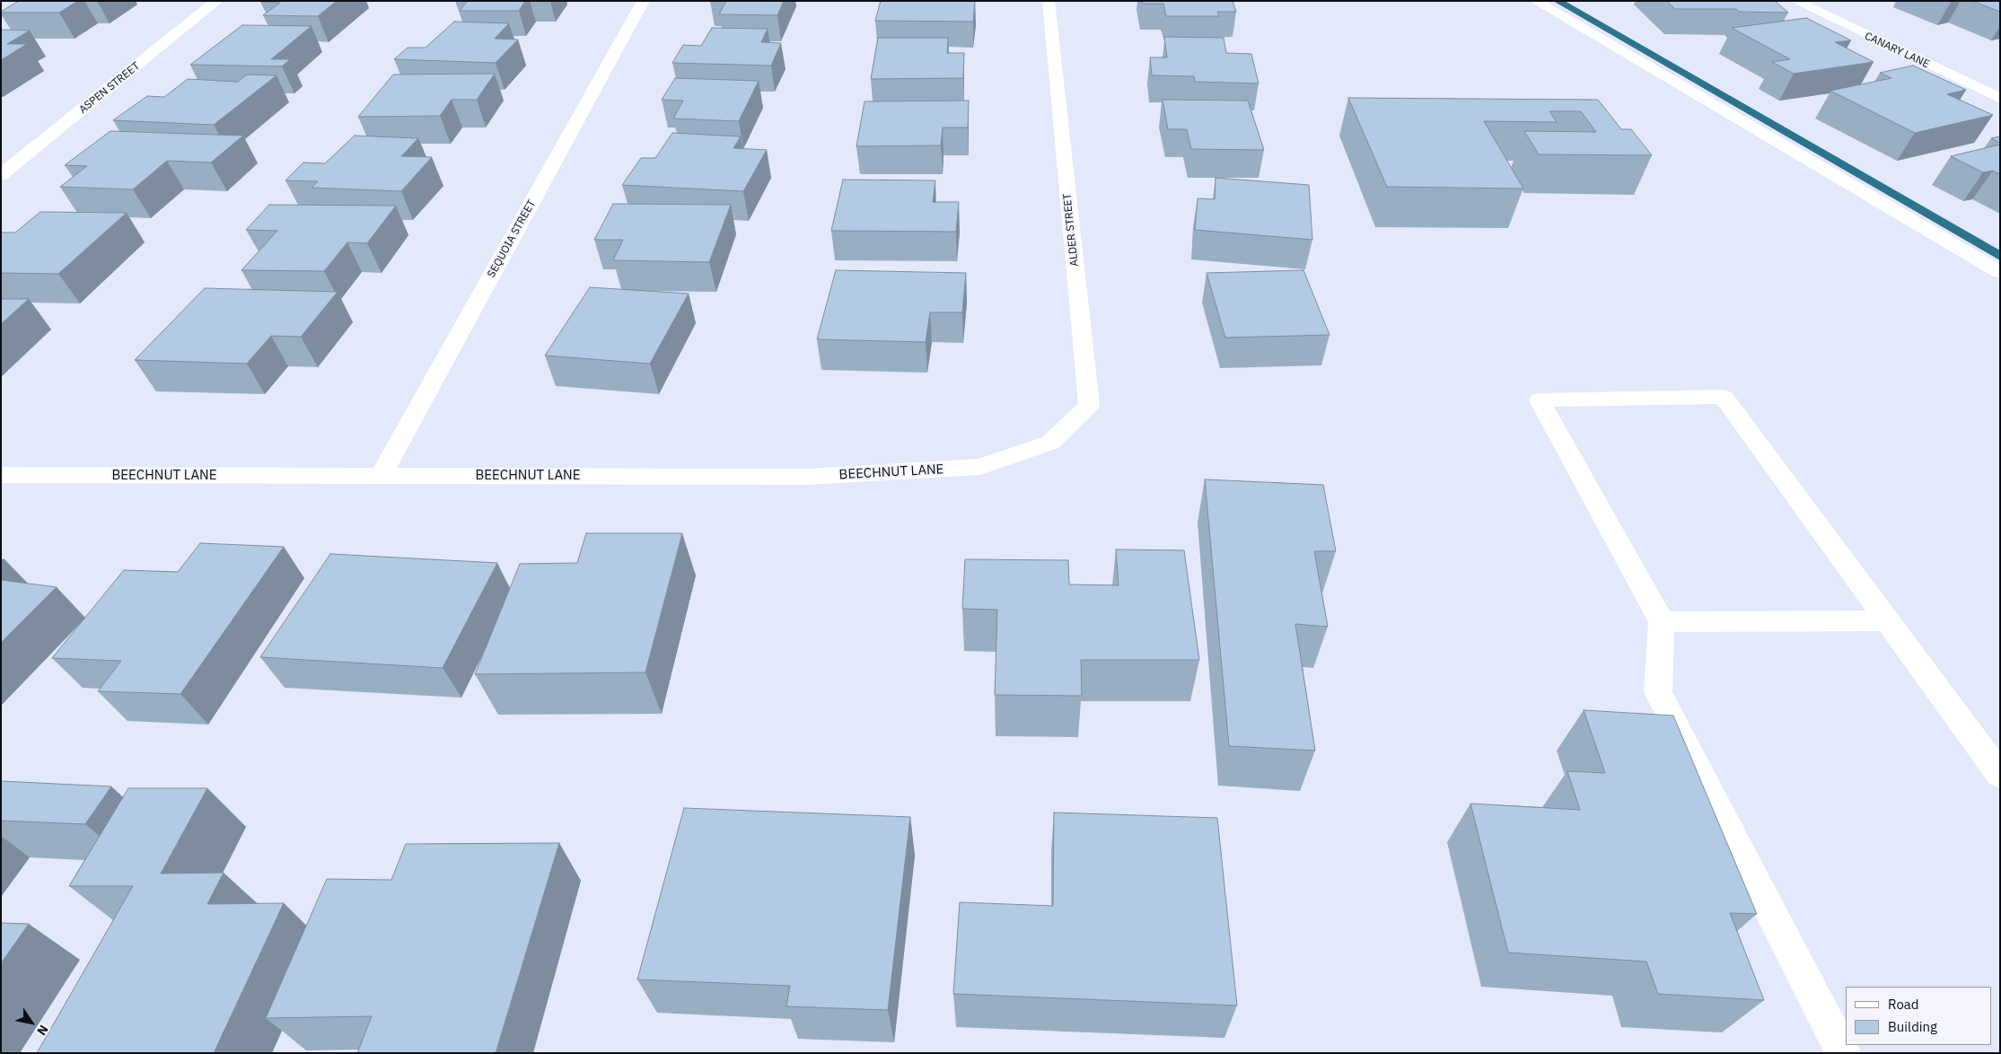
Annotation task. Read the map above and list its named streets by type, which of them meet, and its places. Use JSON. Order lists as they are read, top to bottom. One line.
{"streets":{"street":["CANARY LANE","ASPEN STREET","ALDER STREET","SEQUOIA STREET","BEECHNUT LANE"]},"crossings":[["ALDER STREET","BEECHNUT LANE"],["SEQUOIA STREET","BEECHNUT LANE"]],"legend":["Road","Building"],"north":"bottom right"}
